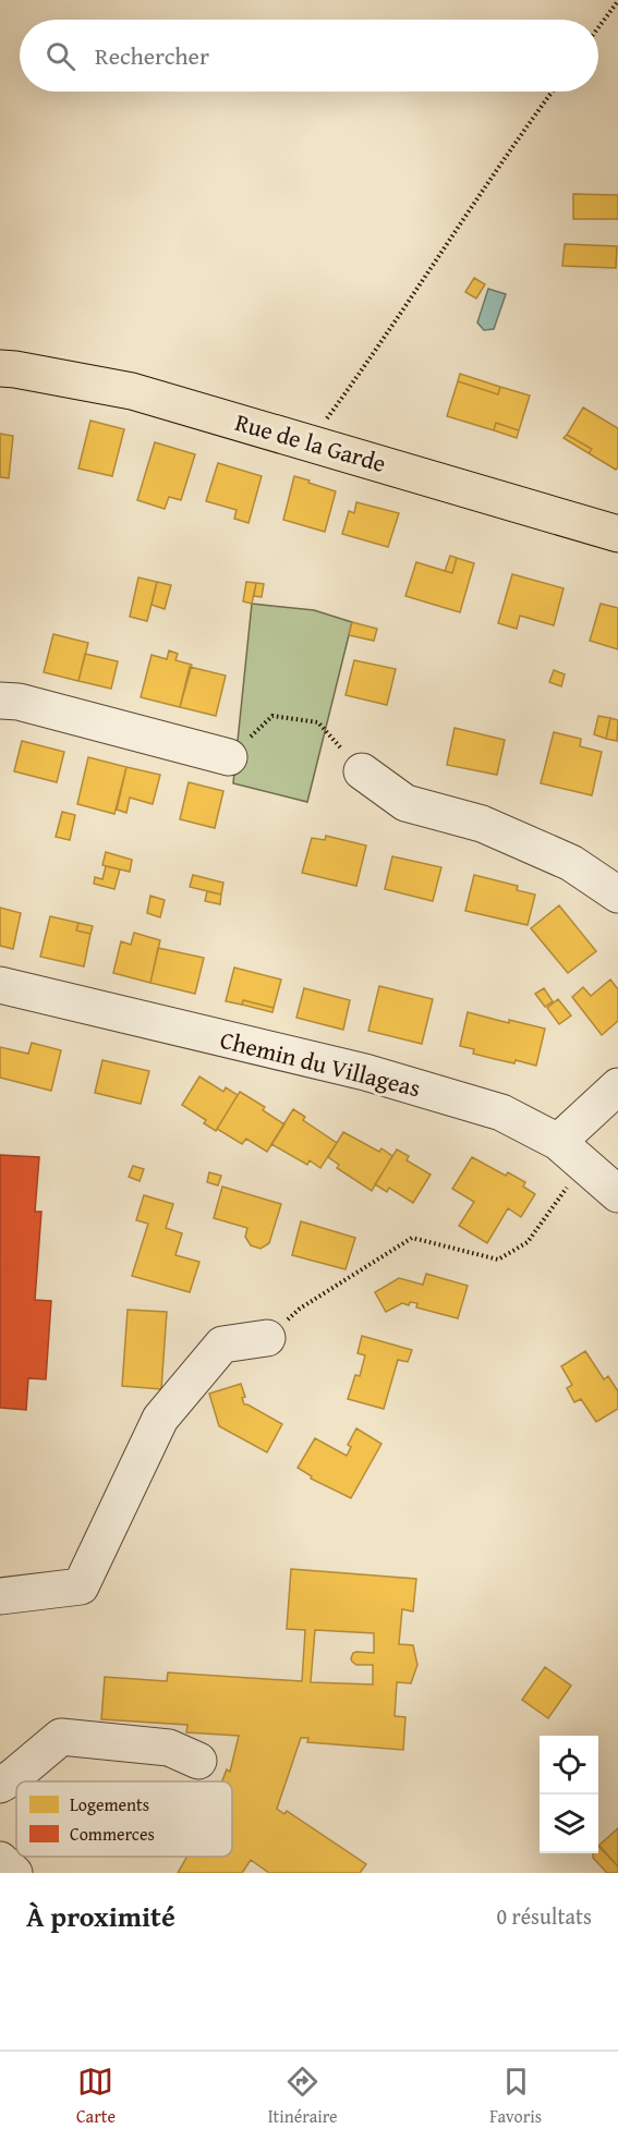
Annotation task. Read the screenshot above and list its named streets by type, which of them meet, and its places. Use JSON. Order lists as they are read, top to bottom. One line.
{"streets":{"main road":["Rue de la Garde"],"street":["Chemin du Villageas"]},"legend":["Logements","Commerces"],"page":{"search":"Rechercher","heading":["À proximité","0 résultats"],"nav":["Carte","Itinéraire","Favoris"]}}
